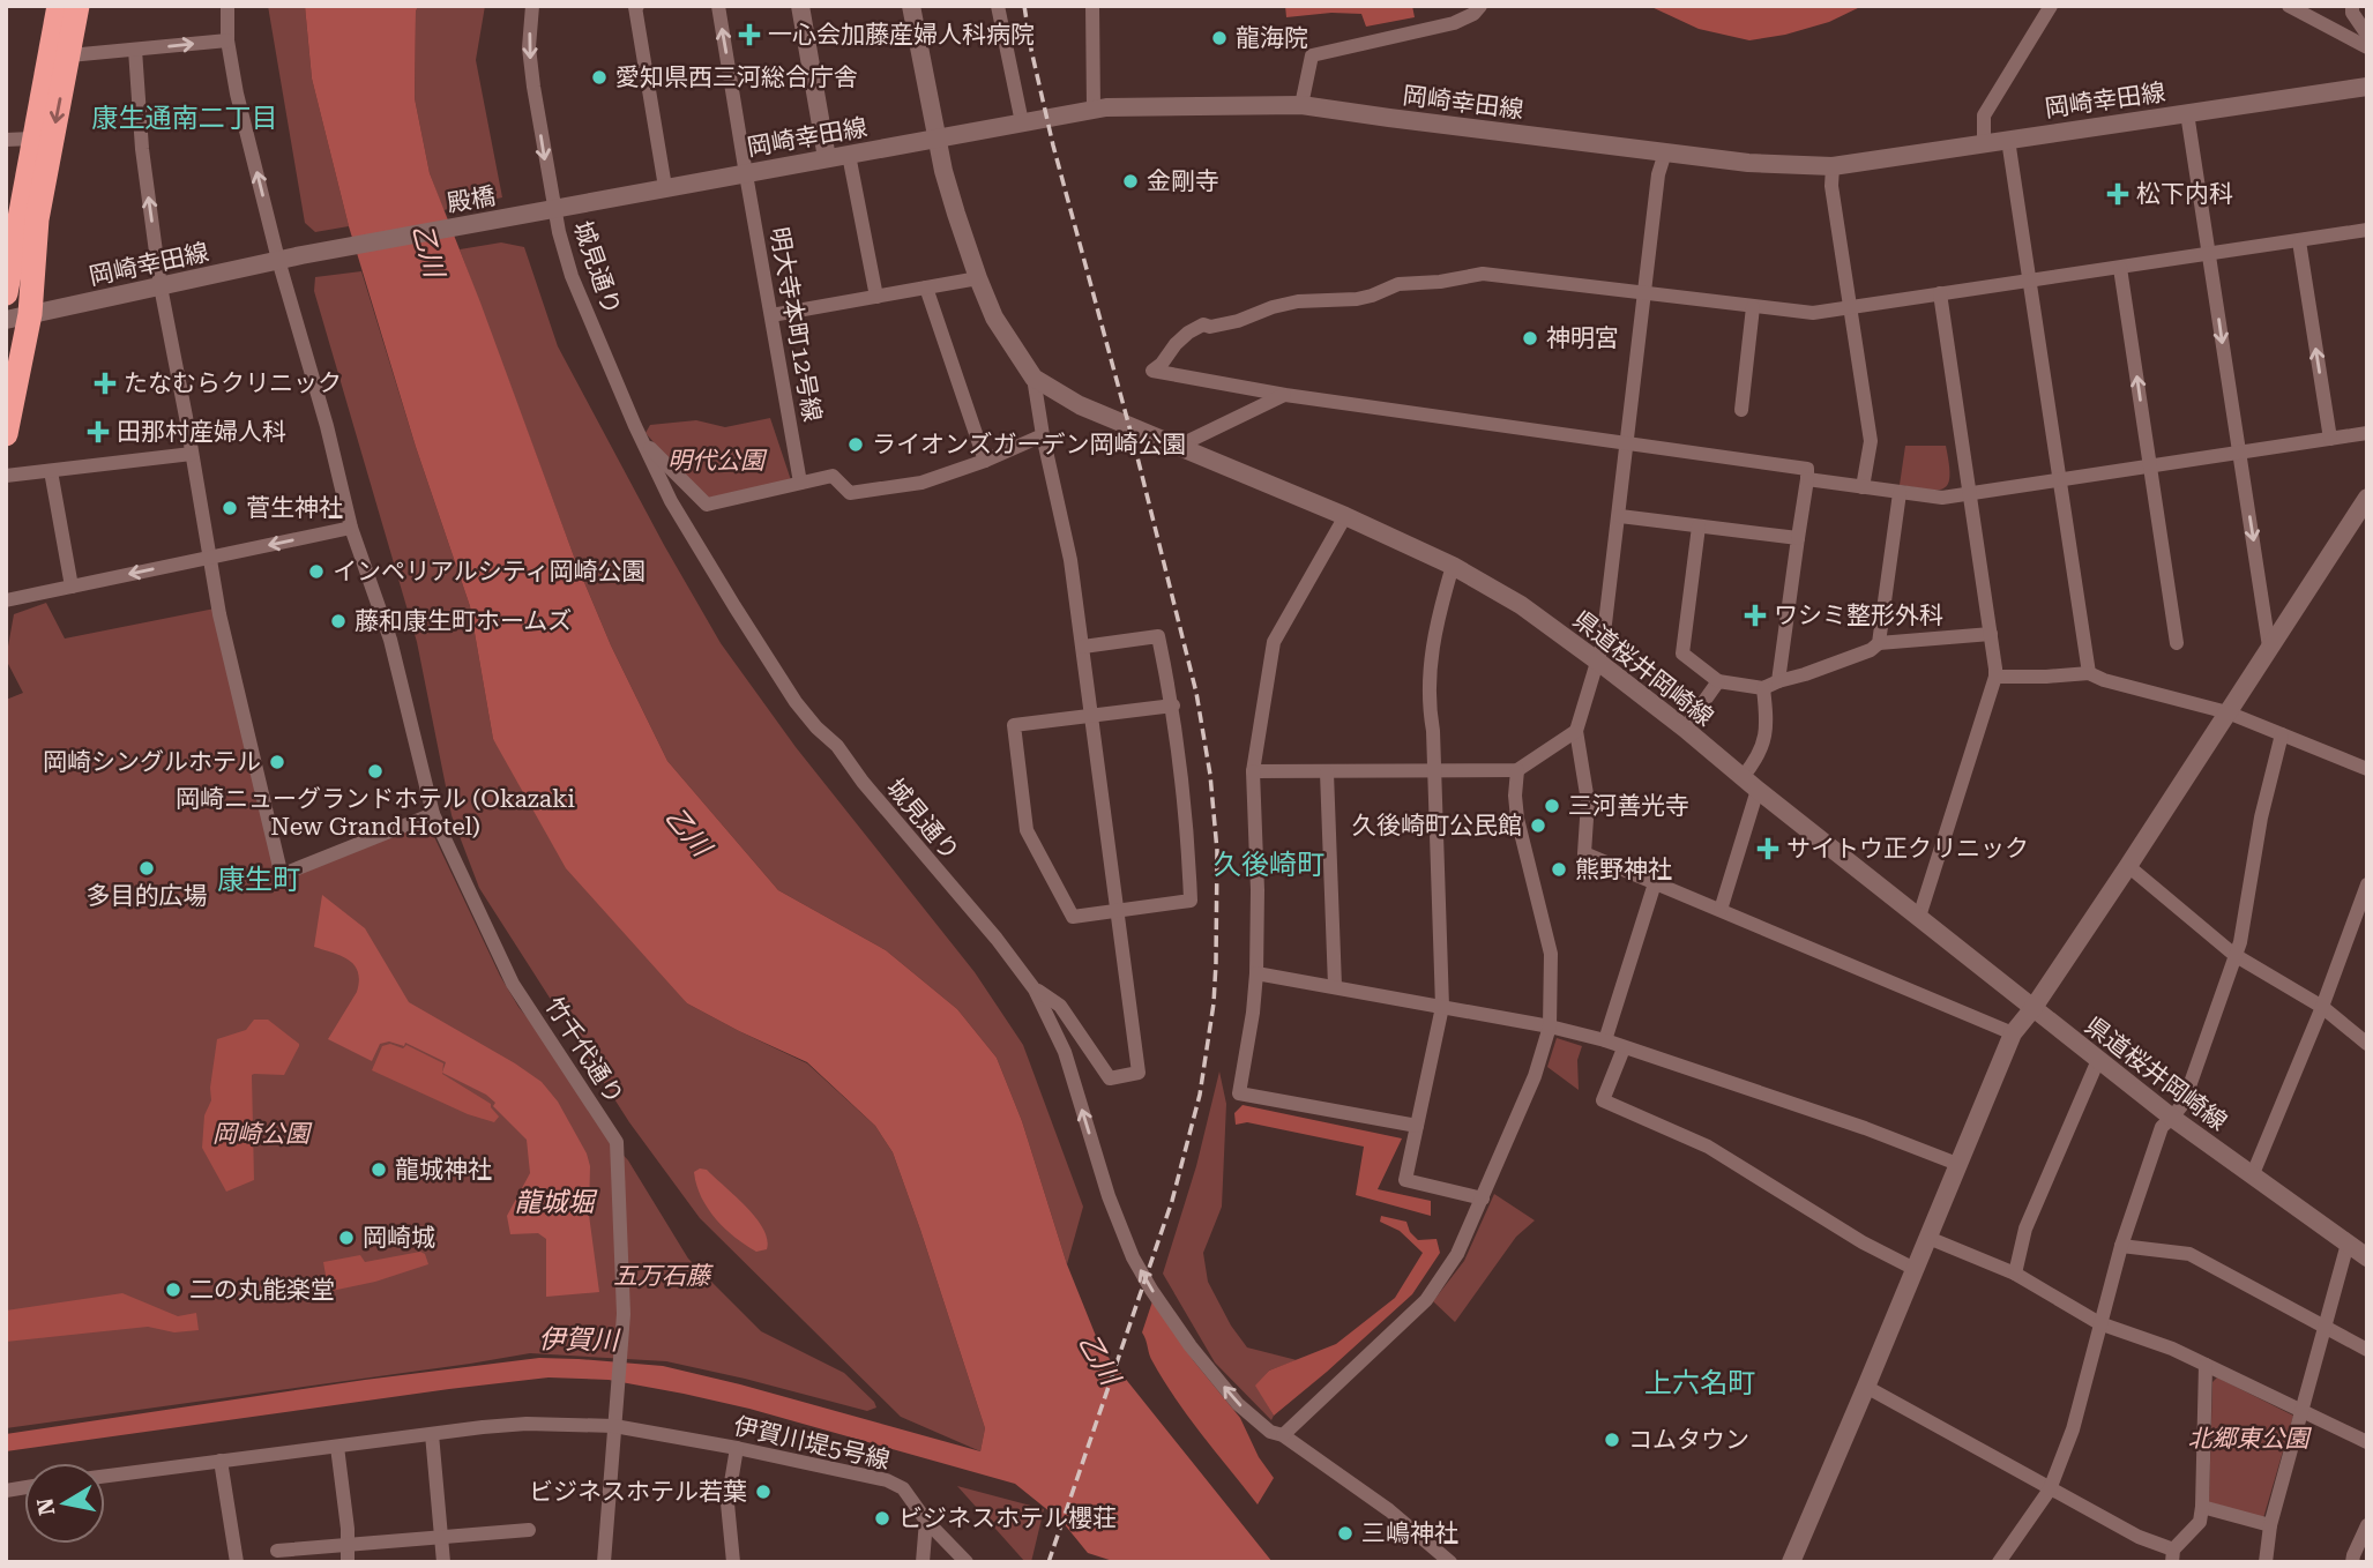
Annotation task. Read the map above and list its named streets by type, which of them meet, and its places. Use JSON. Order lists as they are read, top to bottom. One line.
{"streets":{"main road":["岡崎幸田線","殿橋","県道桜井岡崎線"],"street":["城見通り","明大寺本町12号線","竹千代通り","伊賀川堤5号線"]},"crossings":[["岡崎幸田線","殿橋"],["岡崎幸田線","城見通り"],["岡崎幸田線","明大寺本町12号線"],["岡崎幸田線","県道桜井岡崎線"],["殿橋","城見通り"],["竹千代通り","伊賀川堤5号線"]],"districts":["康生通南二丁目","久後崎町","康生町","上六名町"],"water":["乙川","龍城堀","伊賀川"],"parks":["明代公園","岡崎公園","五万石藤","北郷東公園"],"places":{"health":["一心会加藤産婦人科病院","松下内科","たなむらクリニック","田那村産婦人科","ワシミ整形外科","サイトウ正クリニック"],"other":["龍海院","愛知県西三河総合庁舎","金剛寺","神明宮","ライオンズガーデン岡崎公園","菅生神社","インペリアルシティ岡崎公園","藤和康生町ホームズ","岡崎シングルホテル","岡崎ニューグランドホテル (Okazaki New Grand Hotel)","三河善光寺","久後崎町公民館","多目的広場","熊野神社","龍城神社","岡崎城","二の丸能楽堂","コムタウン","ビジネスホテル若葉","ビジネスホテル櫻荘","三嶋神社"]},"north":"left"}
